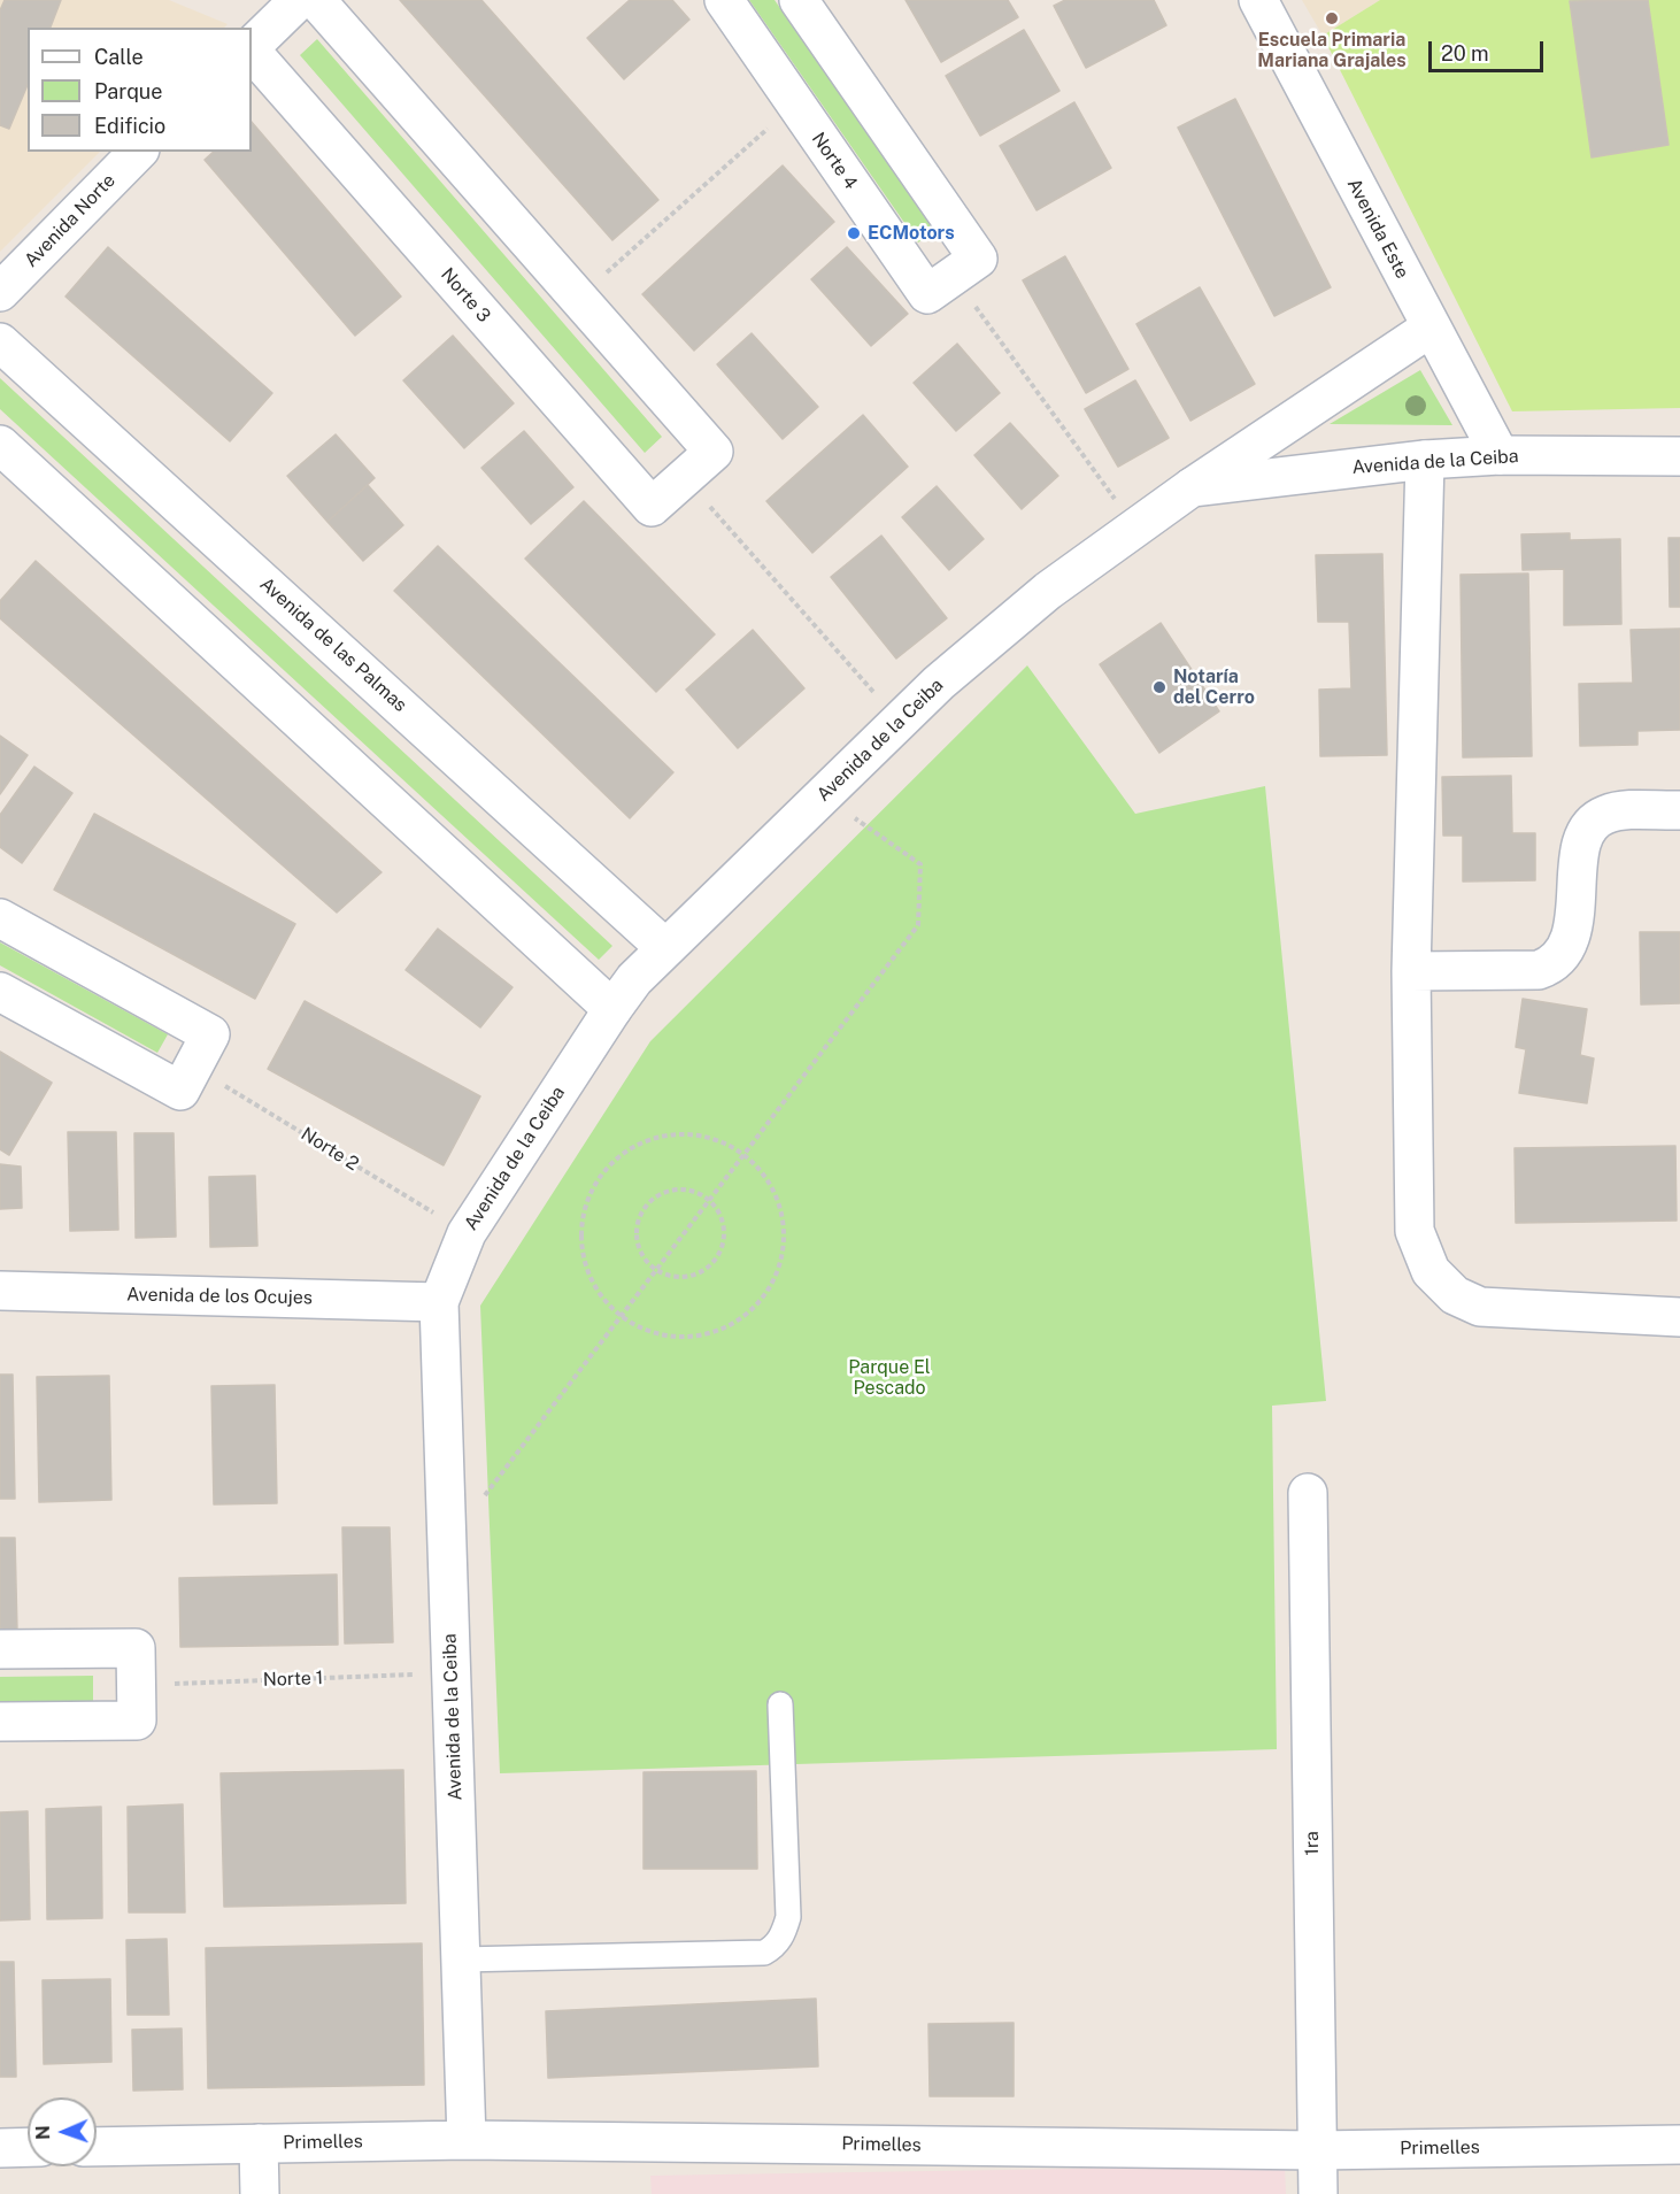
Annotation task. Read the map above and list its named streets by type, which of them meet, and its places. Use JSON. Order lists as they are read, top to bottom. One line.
{"streets":{"street":["Norte 4","Avenida Norte","Avenida Este","Norte 3","Avenida de la Ceiba","Avenida de las Palmas","Avenida de los Ocujes","1ra","Primelles"],"path":["Norte 2","Norte 1"]},"crossings":[["Avenida Este","Avenida de la Ceiba"],["Avenida de la Ceiba","Avenida de las Palmas"],["Avenida de la Ceiba","Norte 2"],["Avenida de la Ceiba","Avenida de los Ocujes"],["Avenida de la Ceiba","Norte 1"],["Avenida de la Ceiba","Primelles"],["1ra","Primelles"]],"parks":["Parque El Pescado"],"places":["Escuela Primaria Mariana Grajales","ECMotors","Notaría del Cerro"],"legend":["Calle","Parque","Edificio"],"scale_bar":"20 m","north":"left"}
